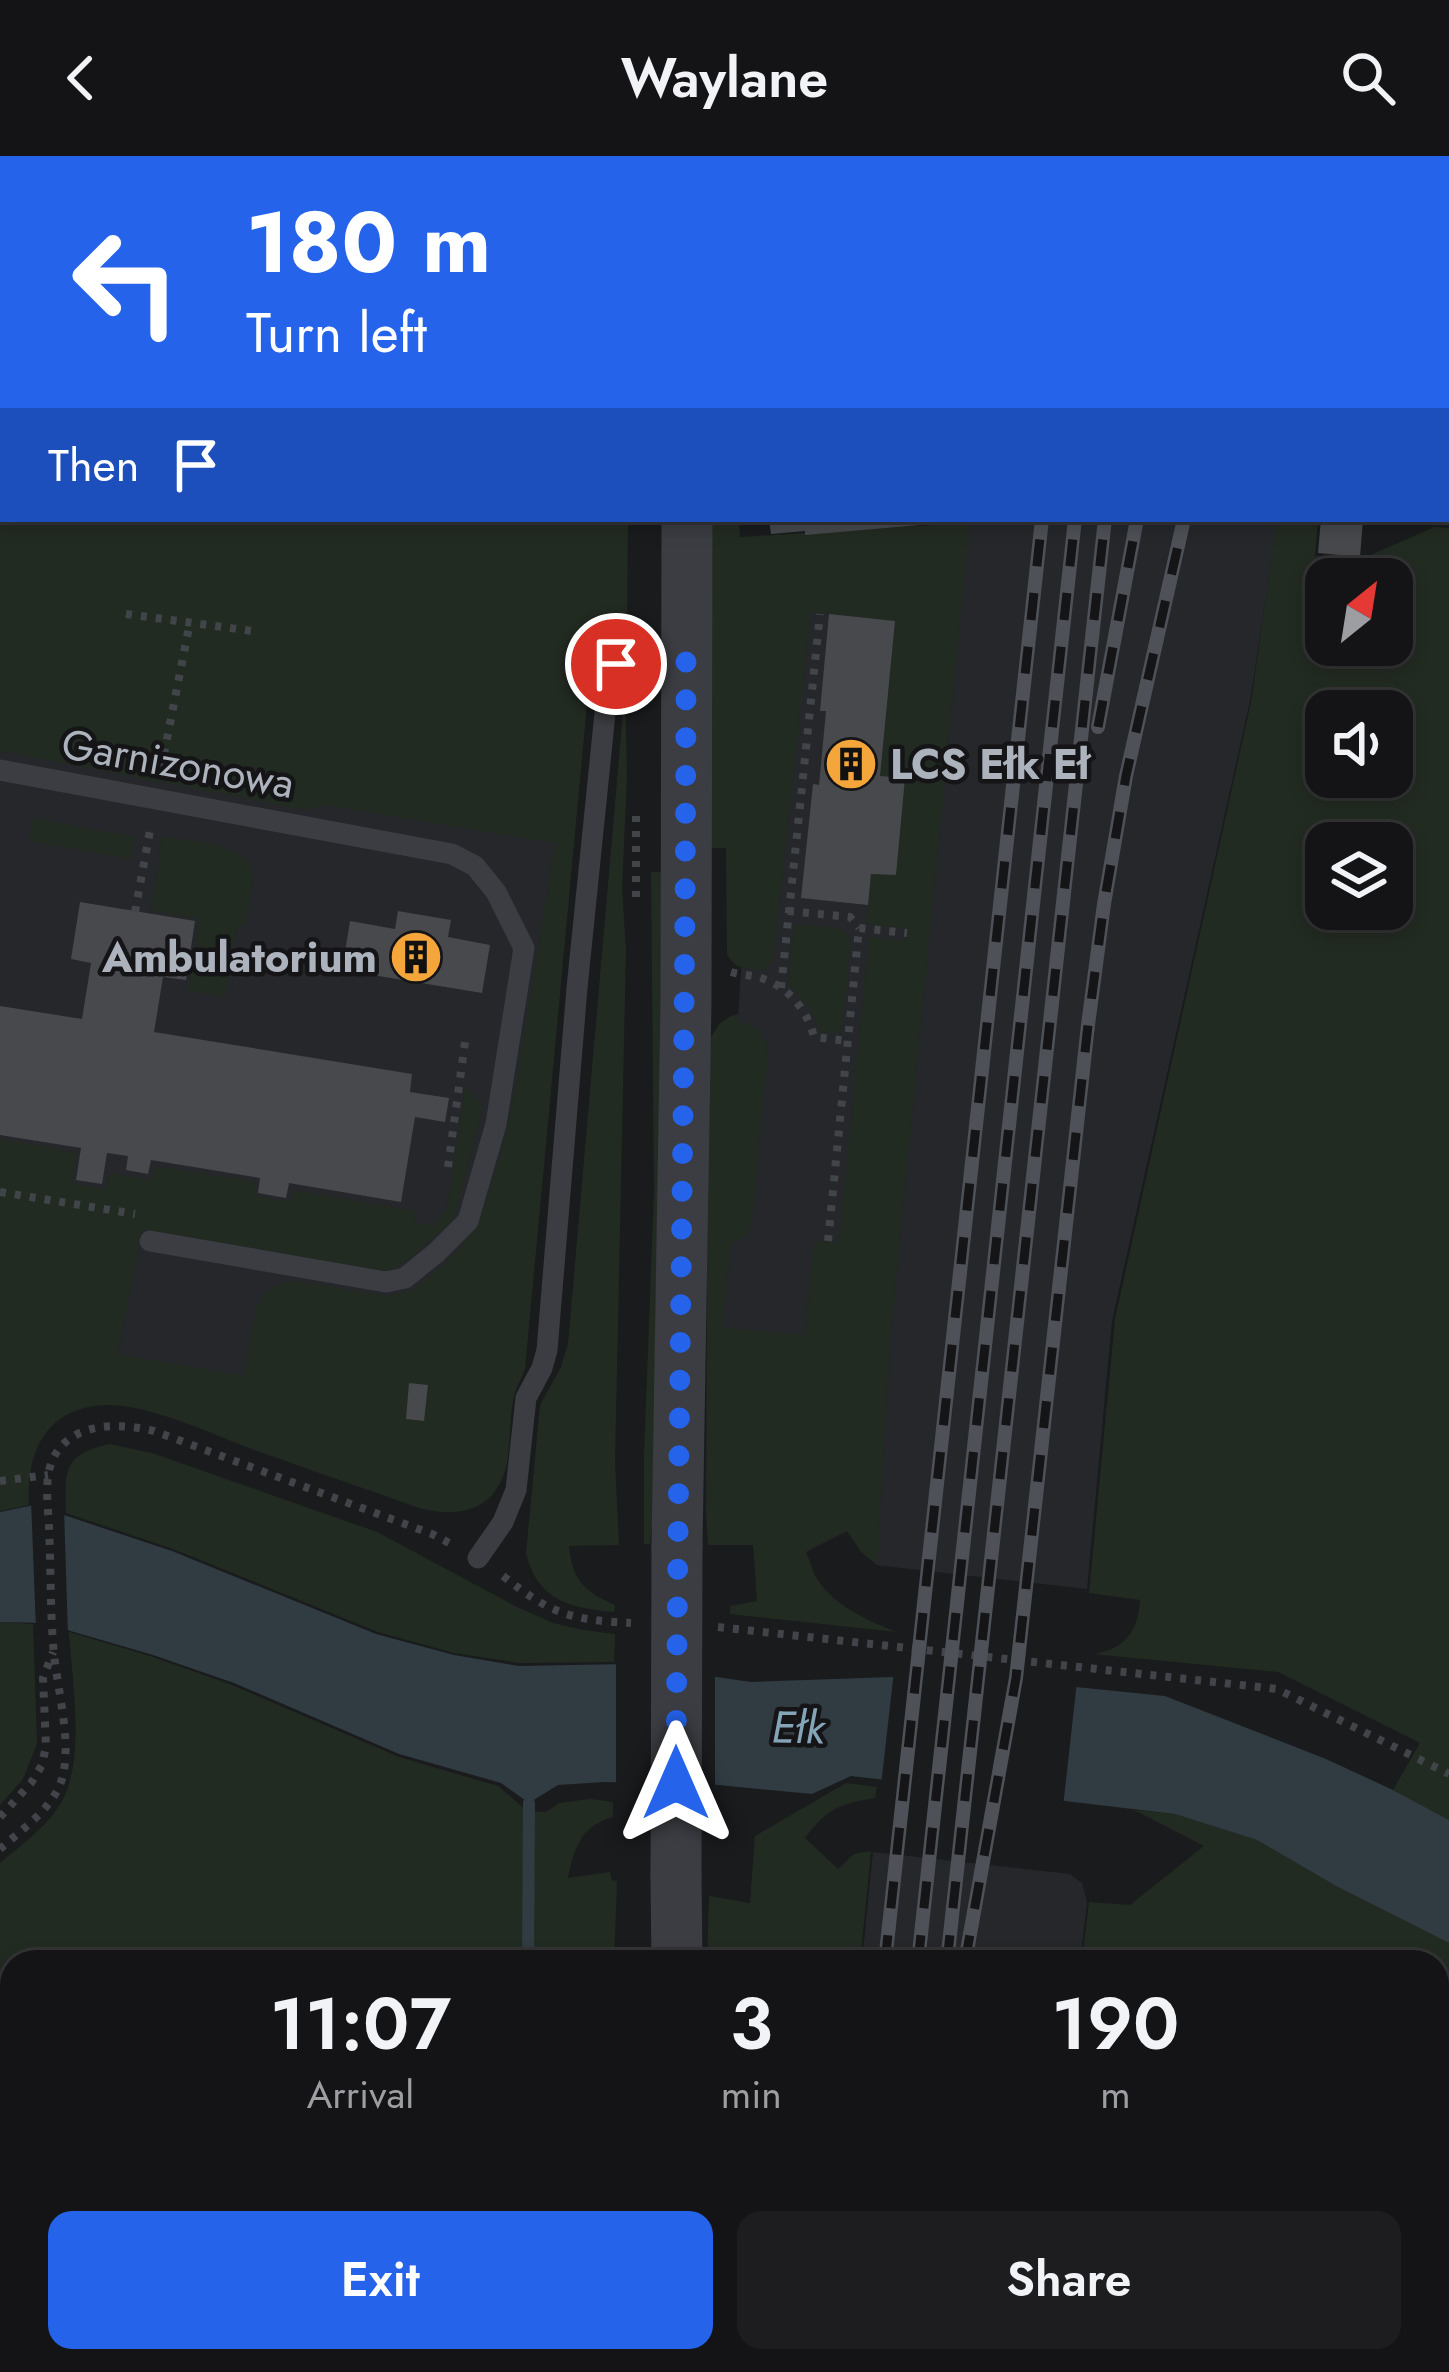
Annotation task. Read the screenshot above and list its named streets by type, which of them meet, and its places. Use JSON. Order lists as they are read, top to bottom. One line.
{"streets":{"lane":["Garnizonowa"]},"water":["Ełk"],"places":{"building":["LCS Ełk Eł","Ambulatorium"]},"north":"top right","page":{"header":"Waylane","turn":["180 m","Turn left"],"then":"Then","eta":["11:07","Arrival","3","min","190","m"],"buttons":["Exit","Share"]}}
